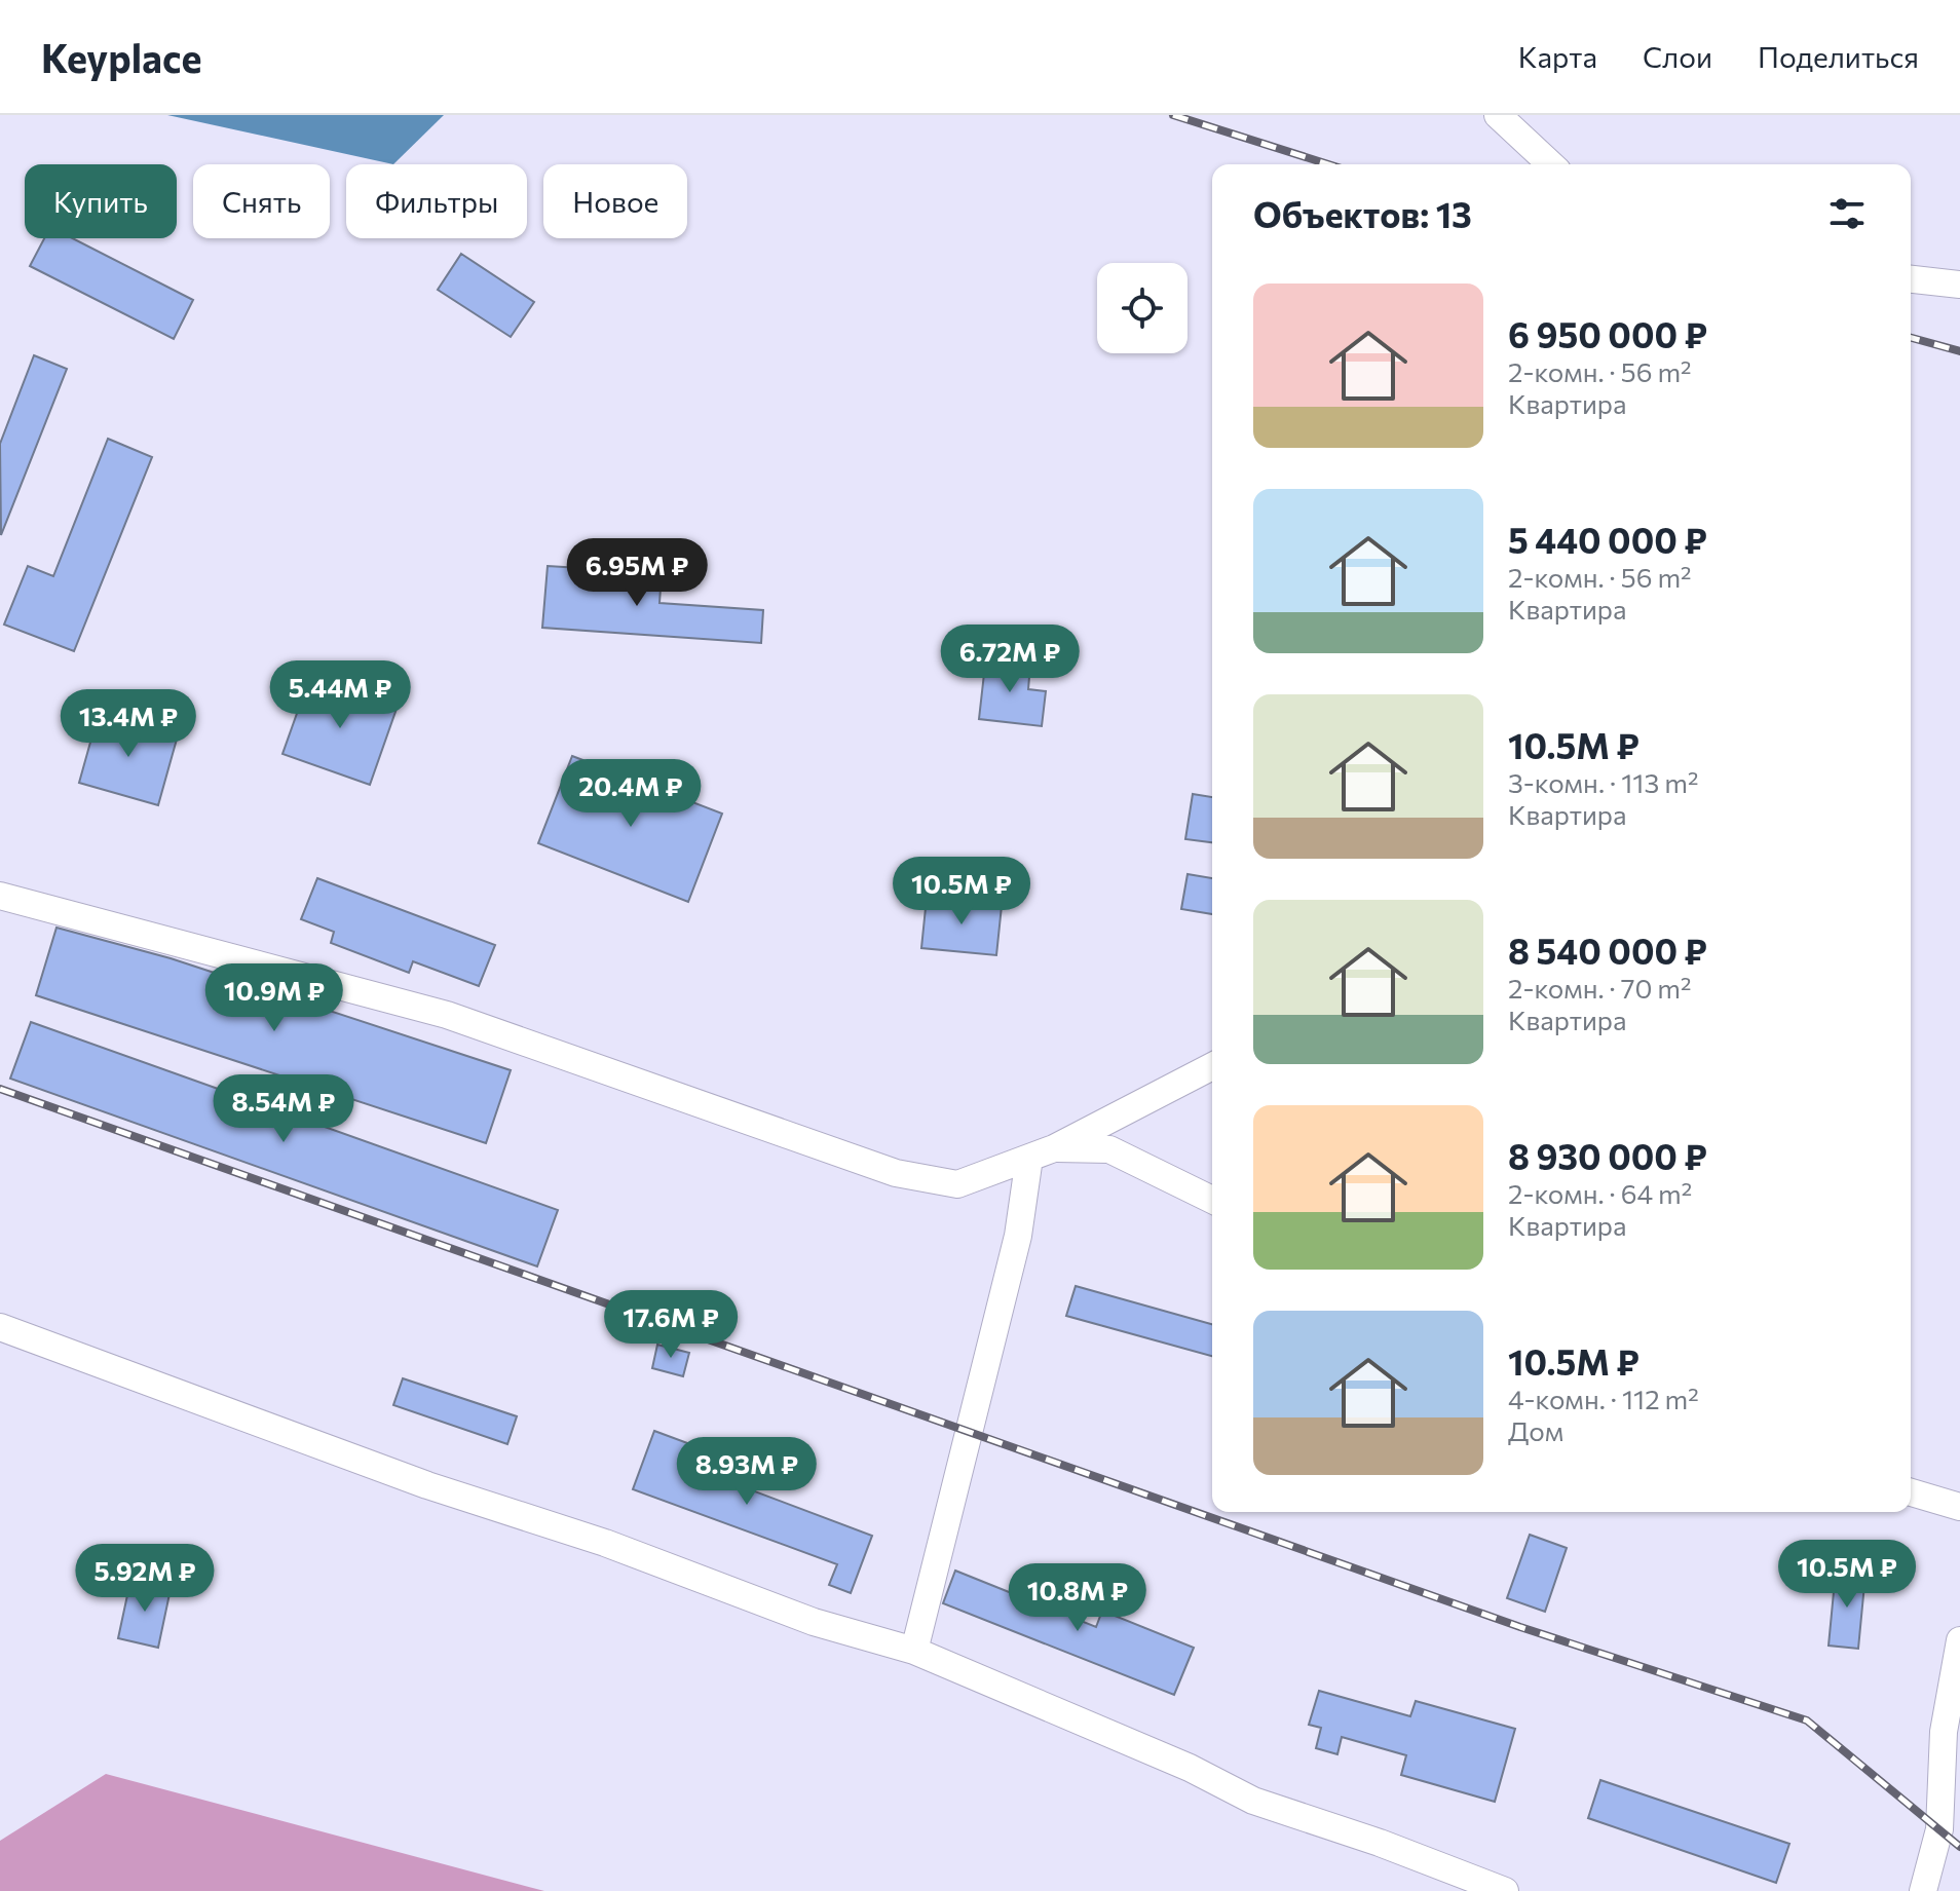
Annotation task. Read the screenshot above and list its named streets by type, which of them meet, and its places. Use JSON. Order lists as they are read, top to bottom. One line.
{"page":{"header":"Keyplace","nav":["Карта","Слои","Поделиться"],"chip":["Купить","Снять","Фильтры","Новое"],"heading":"Объектов: 13","list":[{"name":"6 950 000 ₽","note":"2-комн. · 56 m² · Квартира"},{"name":"5 440 000 ₽","note":"2-комн. · 56 m² · Квартира"},{"name":"10.5M ₽","note":"3-комн. · 113 m² · Квартира"},{"name":"8 540 000 ₽","note":"2-комн. · 70 m² · Квартира"},{"name":"8 930 000 ₽","note":"2-комн. · 64 m² · Квартира"},{"name":"10.5M ₽","note":"4-комн. · 112 m² · Дом"}],"price":["6.95M ₽","6.72M ₽","5.44M ₽","13.4M ₽","20.4M ₽","10.5M ₽","10.9M ₽","8.54M ₽","17.6M ₽","8.93M ₽","10.5M ₽","5.92M ₽","10.8M ₽"]}}
